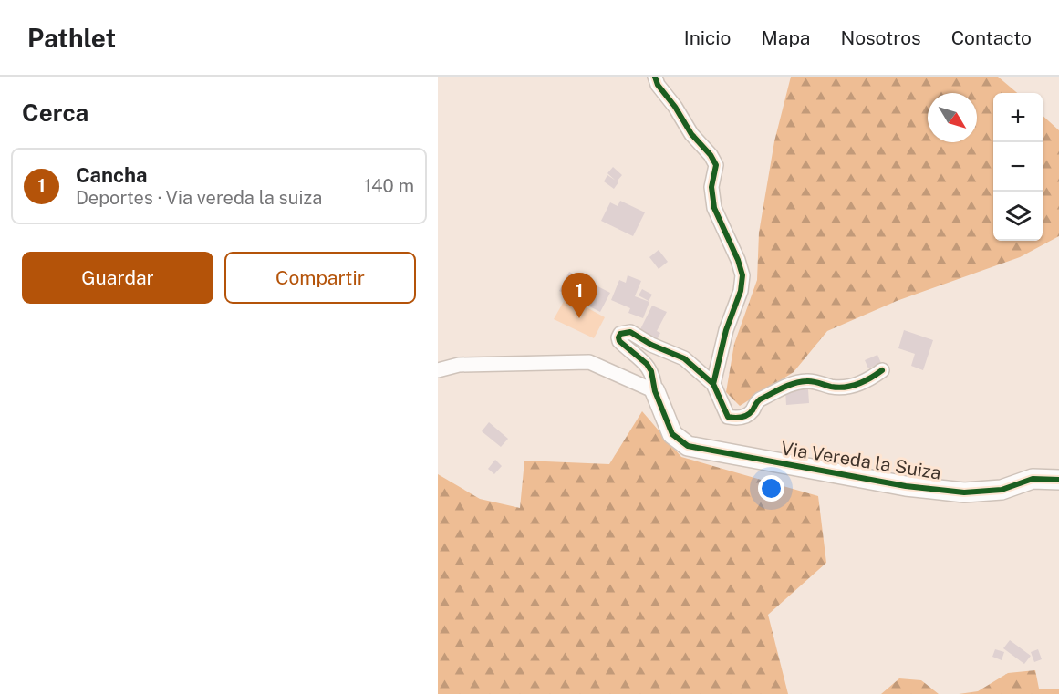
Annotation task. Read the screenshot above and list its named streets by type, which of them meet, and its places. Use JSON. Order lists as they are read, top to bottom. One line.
{"streets":{"street":["Via Vereda la Suiza"]},"north":"bottom right","page":{"header":"Pathlet","nav":["Inicio","Mapa","Nosotros","Contacto"],"heading":"Cerca","map_buttons":["+","−"],"list":[{"mark":"1","name":"Cancha","note":"Deportes · Via vereda la suiza","value":"140 m"}],"buttons":["Guardar","Compartir"],"pins":"1"}}
